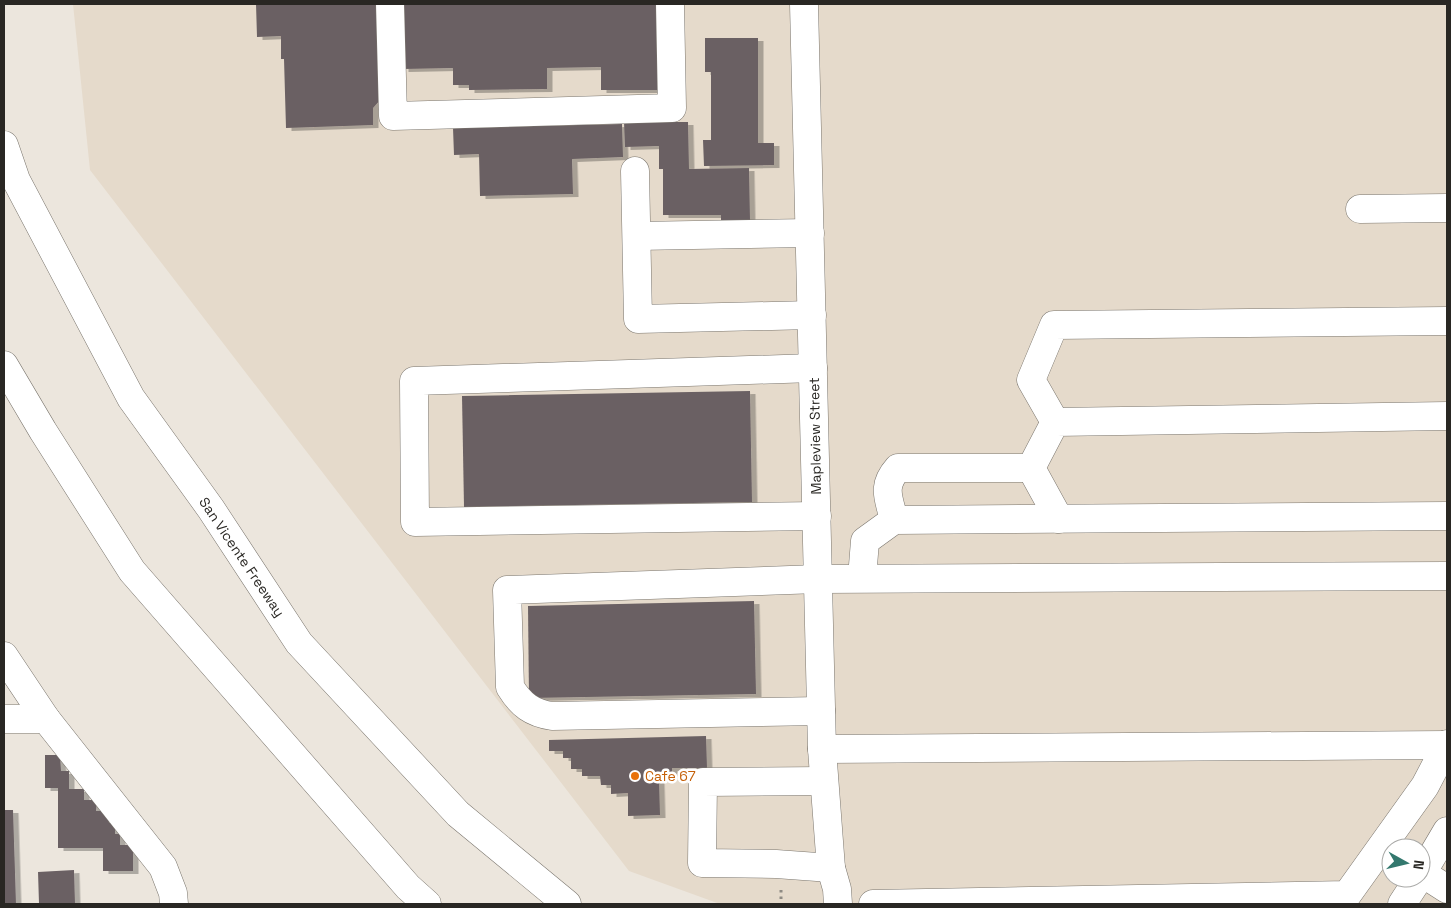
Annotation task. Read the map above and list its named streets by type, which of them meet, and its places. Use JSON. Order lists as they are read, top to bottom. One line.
{"streets":{"main road":["Mapleview Street","San Vicente Freeway"]},"places":["Cafe 67"],"north":"right"}
